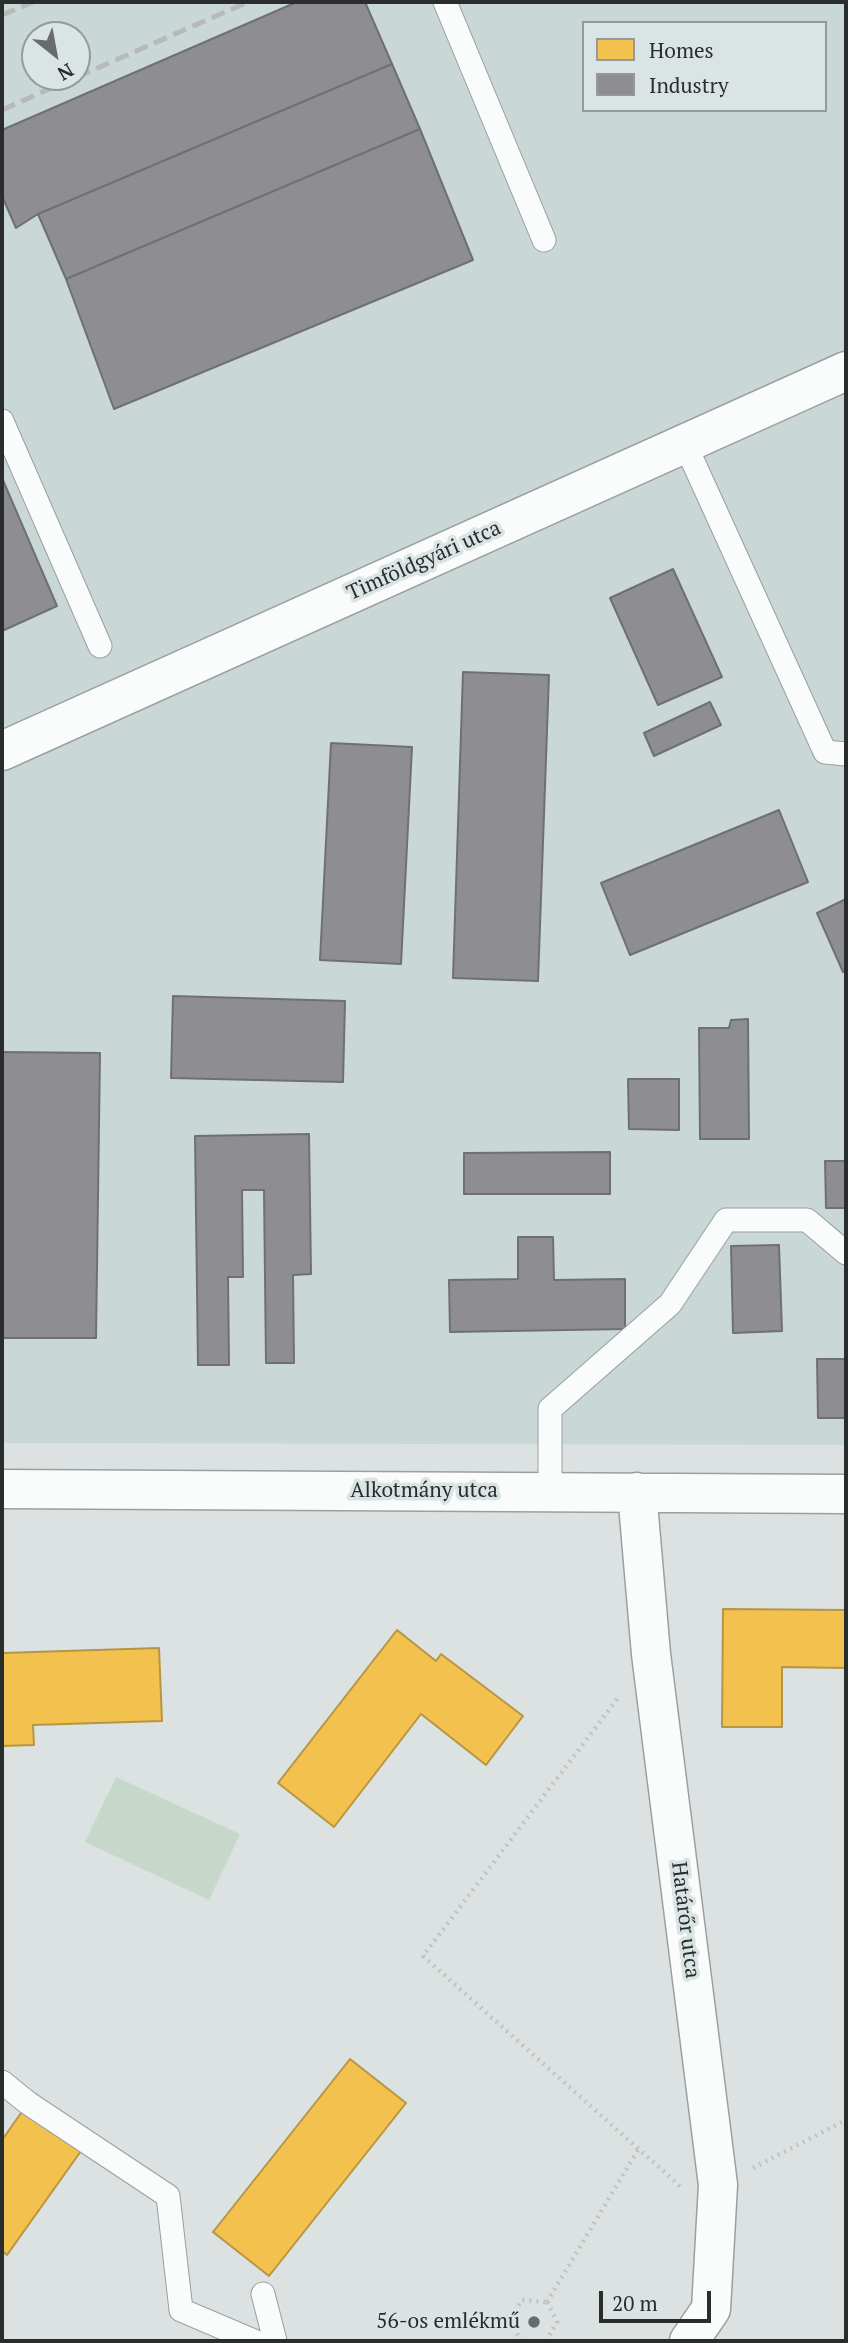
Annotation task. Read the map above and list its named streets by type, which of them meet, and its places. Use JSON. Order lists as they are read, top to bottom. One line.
{"streets":{"street":["Timföldgyári utca","Alkotmány utca","Határőr utca"]},"crossings":[["Alkotmány utca","Határőr utca"]],"places":["56-os emlékmű"],"legend":["Homes","Industry"],"scale_bar":"20 m","north":"bottom right"}
